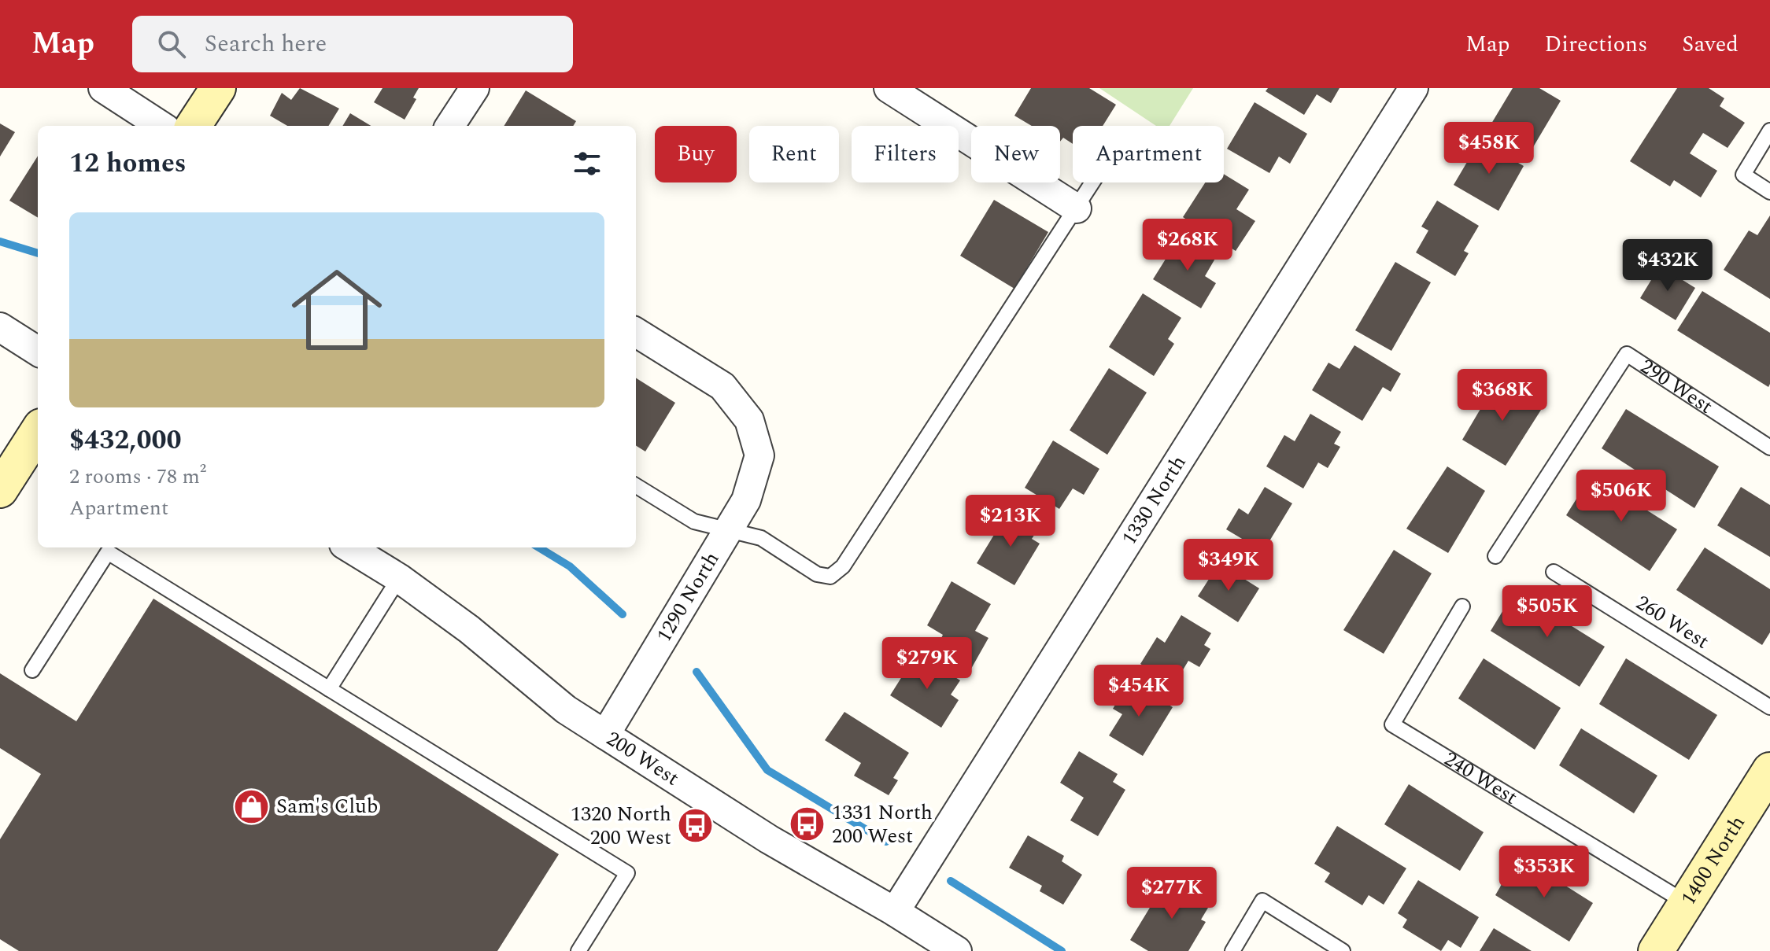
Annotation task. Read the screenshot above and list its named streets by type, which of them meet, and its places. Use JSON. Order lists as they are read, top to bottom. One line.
{"streets":{"main road":["1400 North"],"street":["1330 North","1290 North","200 West"],"lane":["290 West","260 West","240 West"]},"crossings":[["1330 North","200 West"],["1290 North","200 West"],["240 West","1400 North"]],"places":{"shop":["Sam's Club"],"bus stop":["1331 North 200 West","1320 North 200 West"]},"page":{"header":"Map","search":"Search here","nav":["Map","Directions","Saved"],"price":["$458K","$268K","$432K","$368K","$506K","$213K","$349K","$505K","$279K","$454K","$353K","$277K"],"chip":["Buy","Rent","Filters","New","Apartment"],"heading":"12 homes","list":[{"name":"$432,000","note":"2 rooms · 78 m² · Apartment"}]}}
